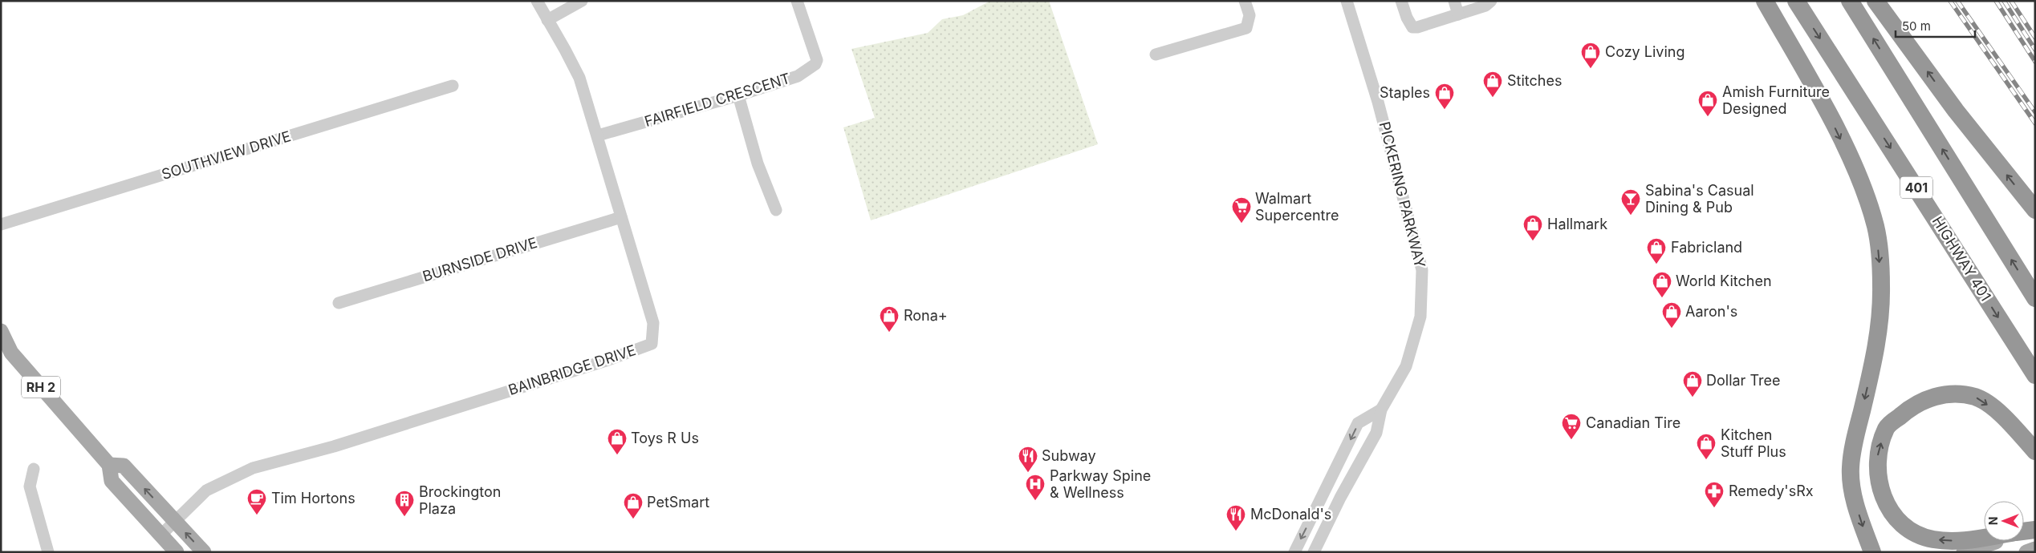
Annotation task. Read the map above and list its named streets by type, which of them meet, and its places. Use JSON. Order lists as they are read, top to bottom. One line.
{"streets":{"highway":["401","HIGHWAY 401"],"main road":["RH 2"],"street":["FAIRFIELD CRESCENT","SOUTHVIEW DRIVE","PICKERING PARKWAY","BURNSIDE DRIVE","BAINBRIDGE DRIVE"]},"crossings":[["FAIRFIELD CRESCENT","BAINBRIDGE DRIVE"],["BURNSIDE DRIVE","BAINBRIDGE DRIVE"],["BAINBRIDGE DRIVE","RH 2"]],"places":{"shop":["Cozy Living","Stitches","Staples","Amish Furniture Designed","Hallmark","Fabricland","World Kitchen","Aaron's","Rona+","Dollar Tree","Toys R Us","Kitchen Stuff Plus","PetSmart"],"bar":["Sabina's Casual Dining & Pub"],"supermarket":["Walmart Supercentre","Canadian Tire"],"restaurant":["Subway","McDonald's"],"hospital":["Parkway Spine & Wellness"],"pharmacy":["Remedy'sRx"],"cafe":["Tim Hortons"],"building":["Brockington Plaza"]},"scale_bar":"50 m","north":"left"}
